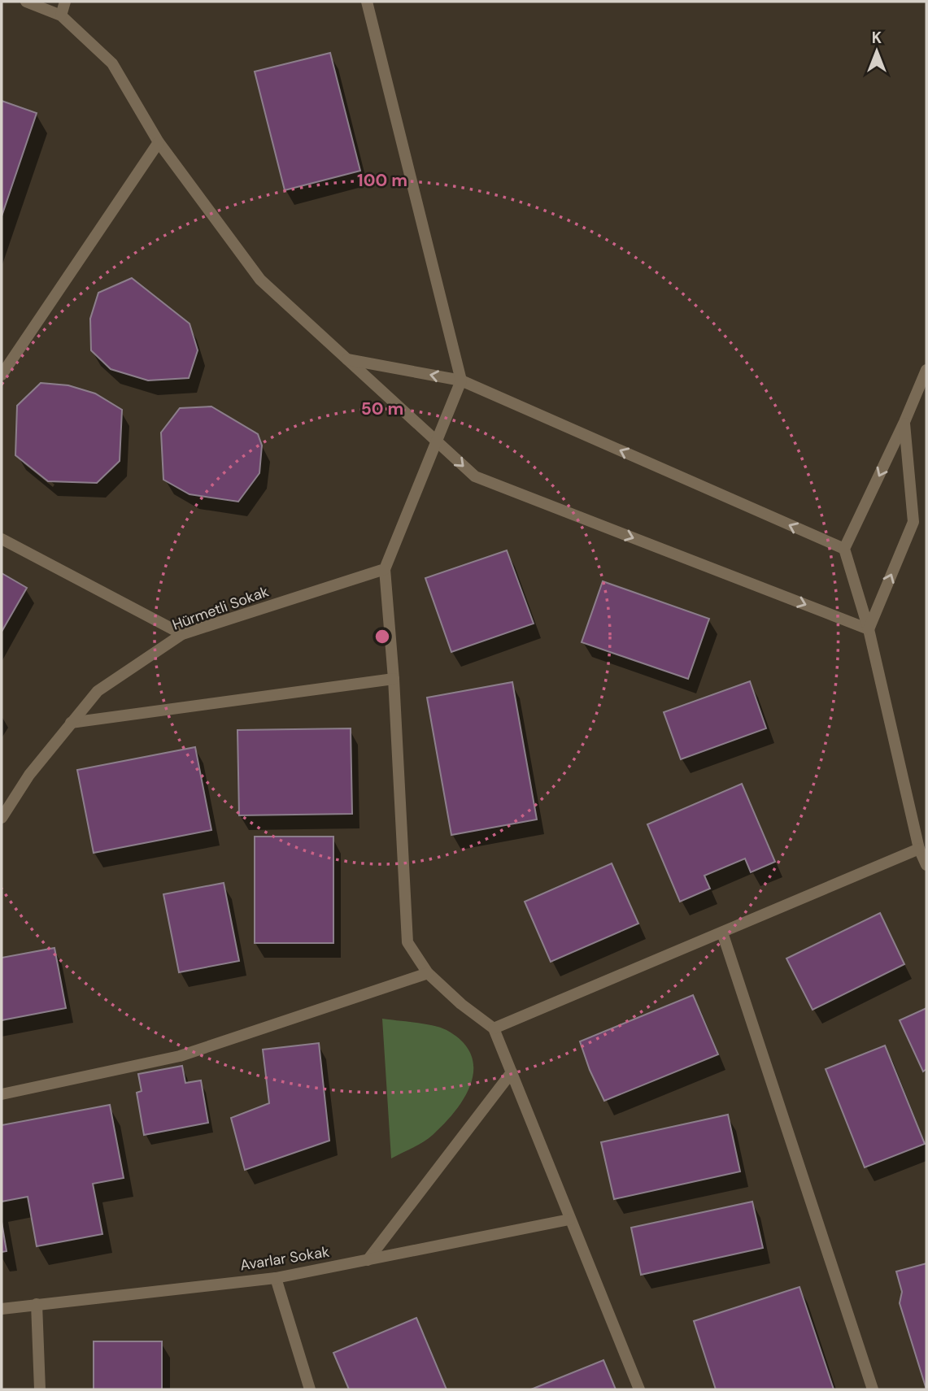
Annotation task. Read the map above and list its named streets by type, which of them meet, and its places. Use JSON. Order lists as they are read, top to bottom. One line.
{"streets":{"street":["Hürmetli Sokak","Avarlar Sokak"]},"north":"top","rings":["100 m","50 m"]}
